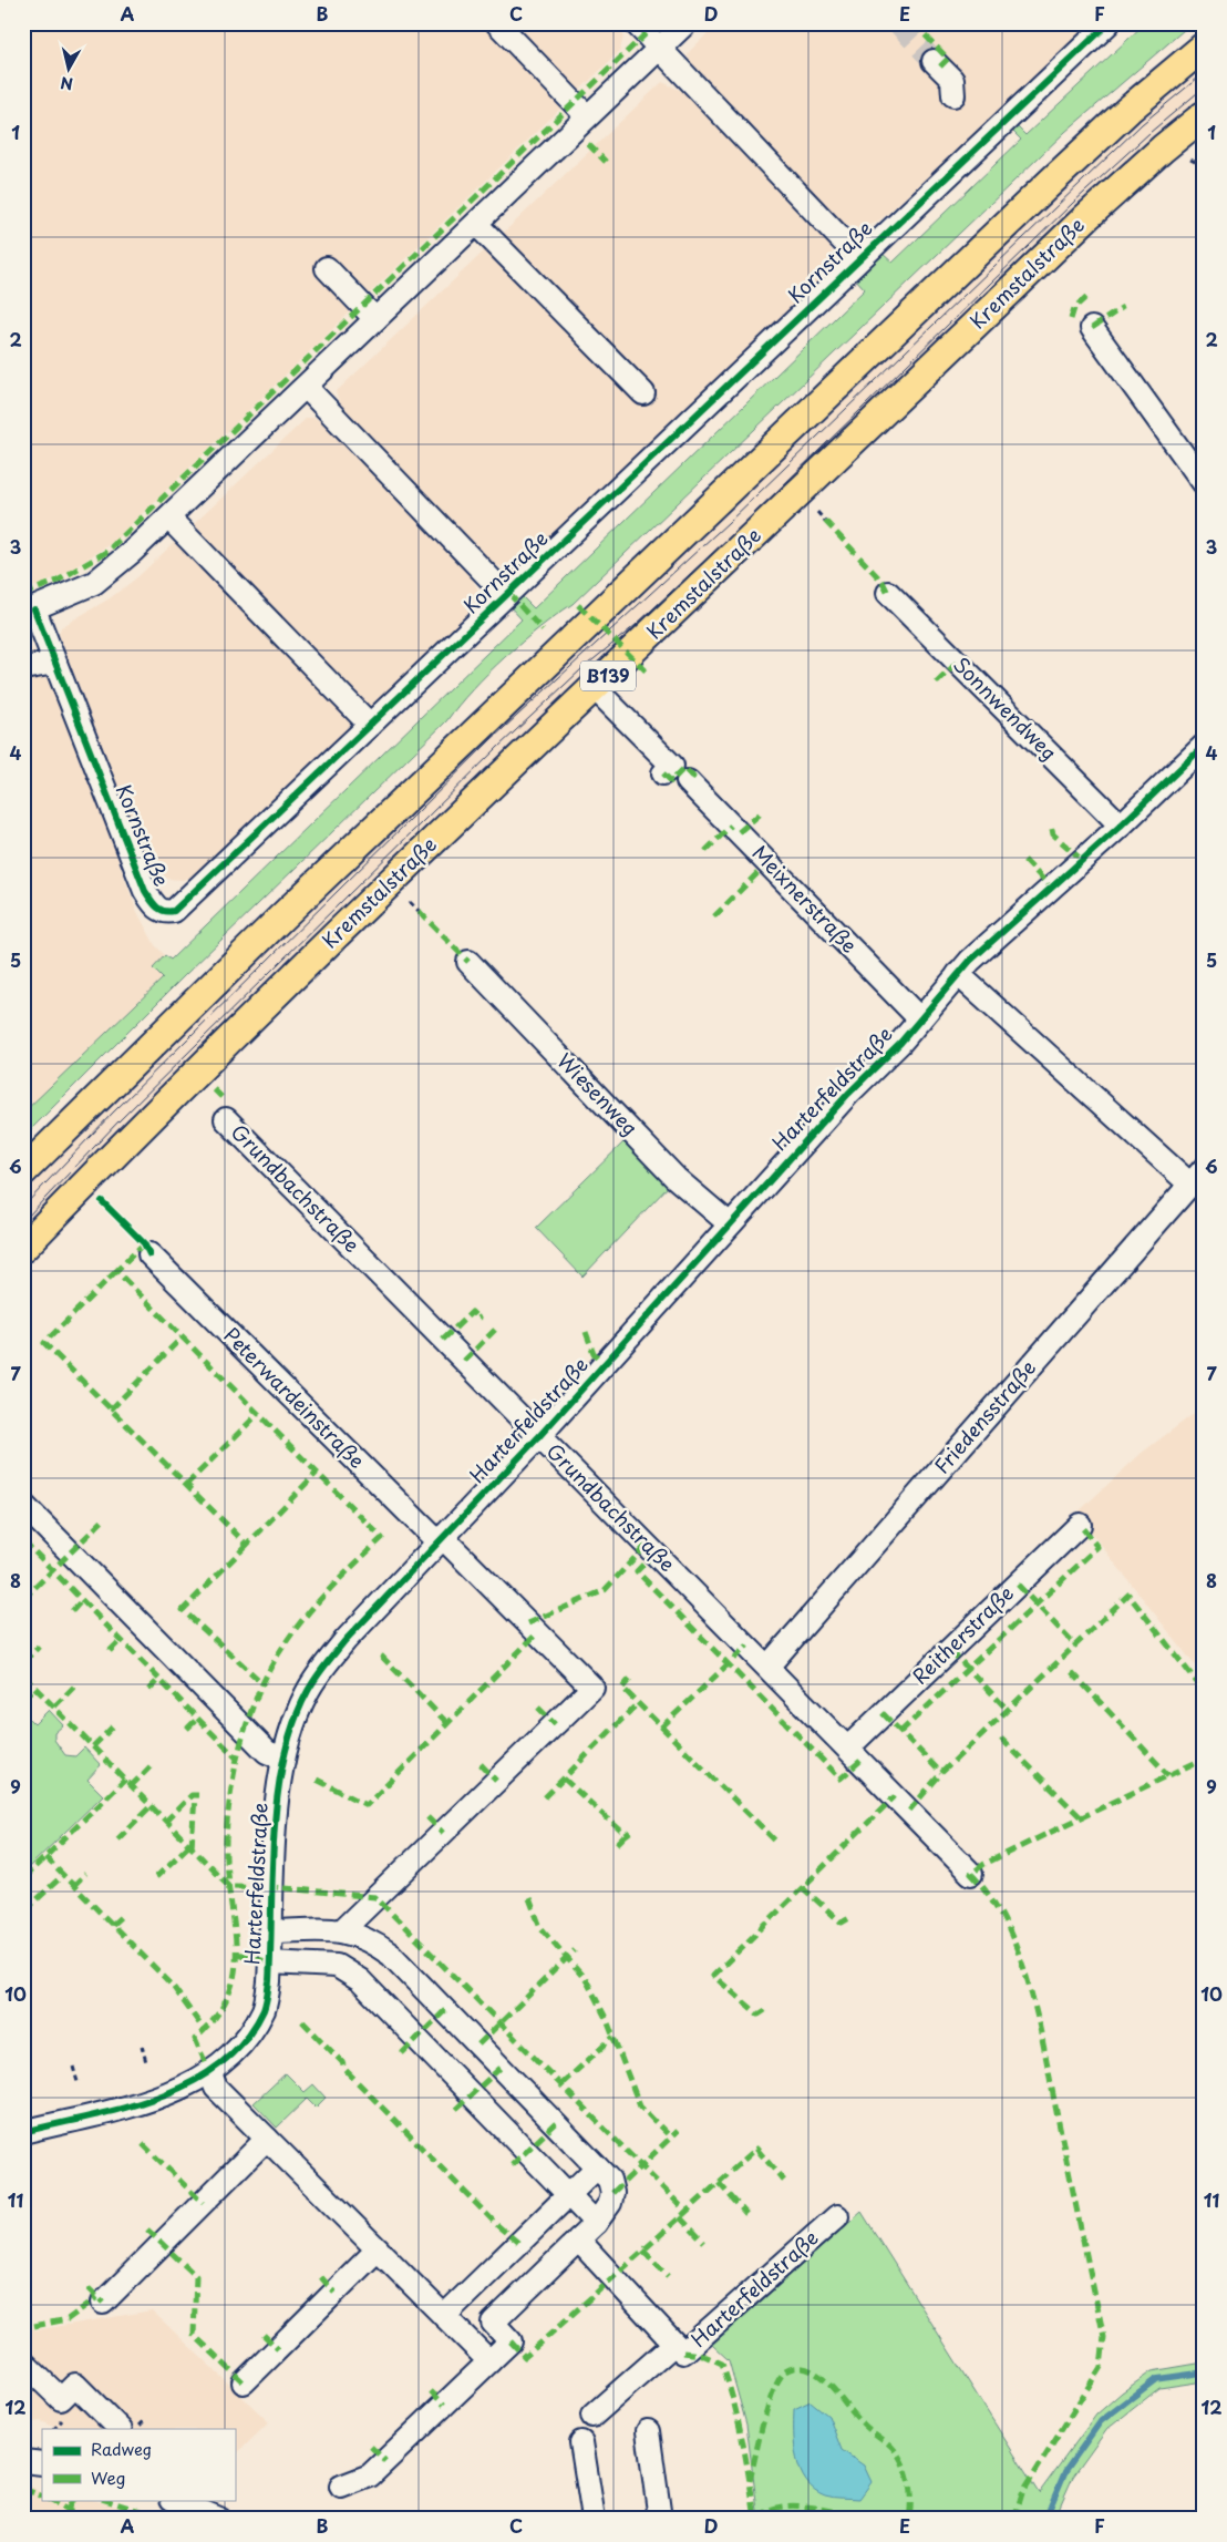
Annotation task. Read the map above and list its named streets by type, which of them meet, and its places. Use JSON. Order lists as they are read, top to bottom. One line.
{"streets":{"main road":["Kremstalstraße","B139"],"street":["Kornstraße","Sonnwendweg","Meixnerstraße","Harterfeldstraße","Wiesenweg","Grundbachstraße","Peterwardeinstraße","Friedensstraße","Reitherstraße"]},"crossings":[["Sonnwendweg","Harterfeldstraße"],["Meixnerstraße","Harterfeldstraße"],["Harterfeldstraße","Wiesenweg"],["Harterfeldstraße","Grundbachstraße"],["Harterfeldstraße","Peterwardeinstraße"],["Grundbachstraße","Friedensstraße"],["Grundbachstraße","Reitherstraße"]],"legend":["Radweg","Weg"],"north":"bottom","grid":{"columns":["A","B","C","D","E","F"],"rows":["1","2","3","4","5","6","7","8","9","10","11","12"]}}
